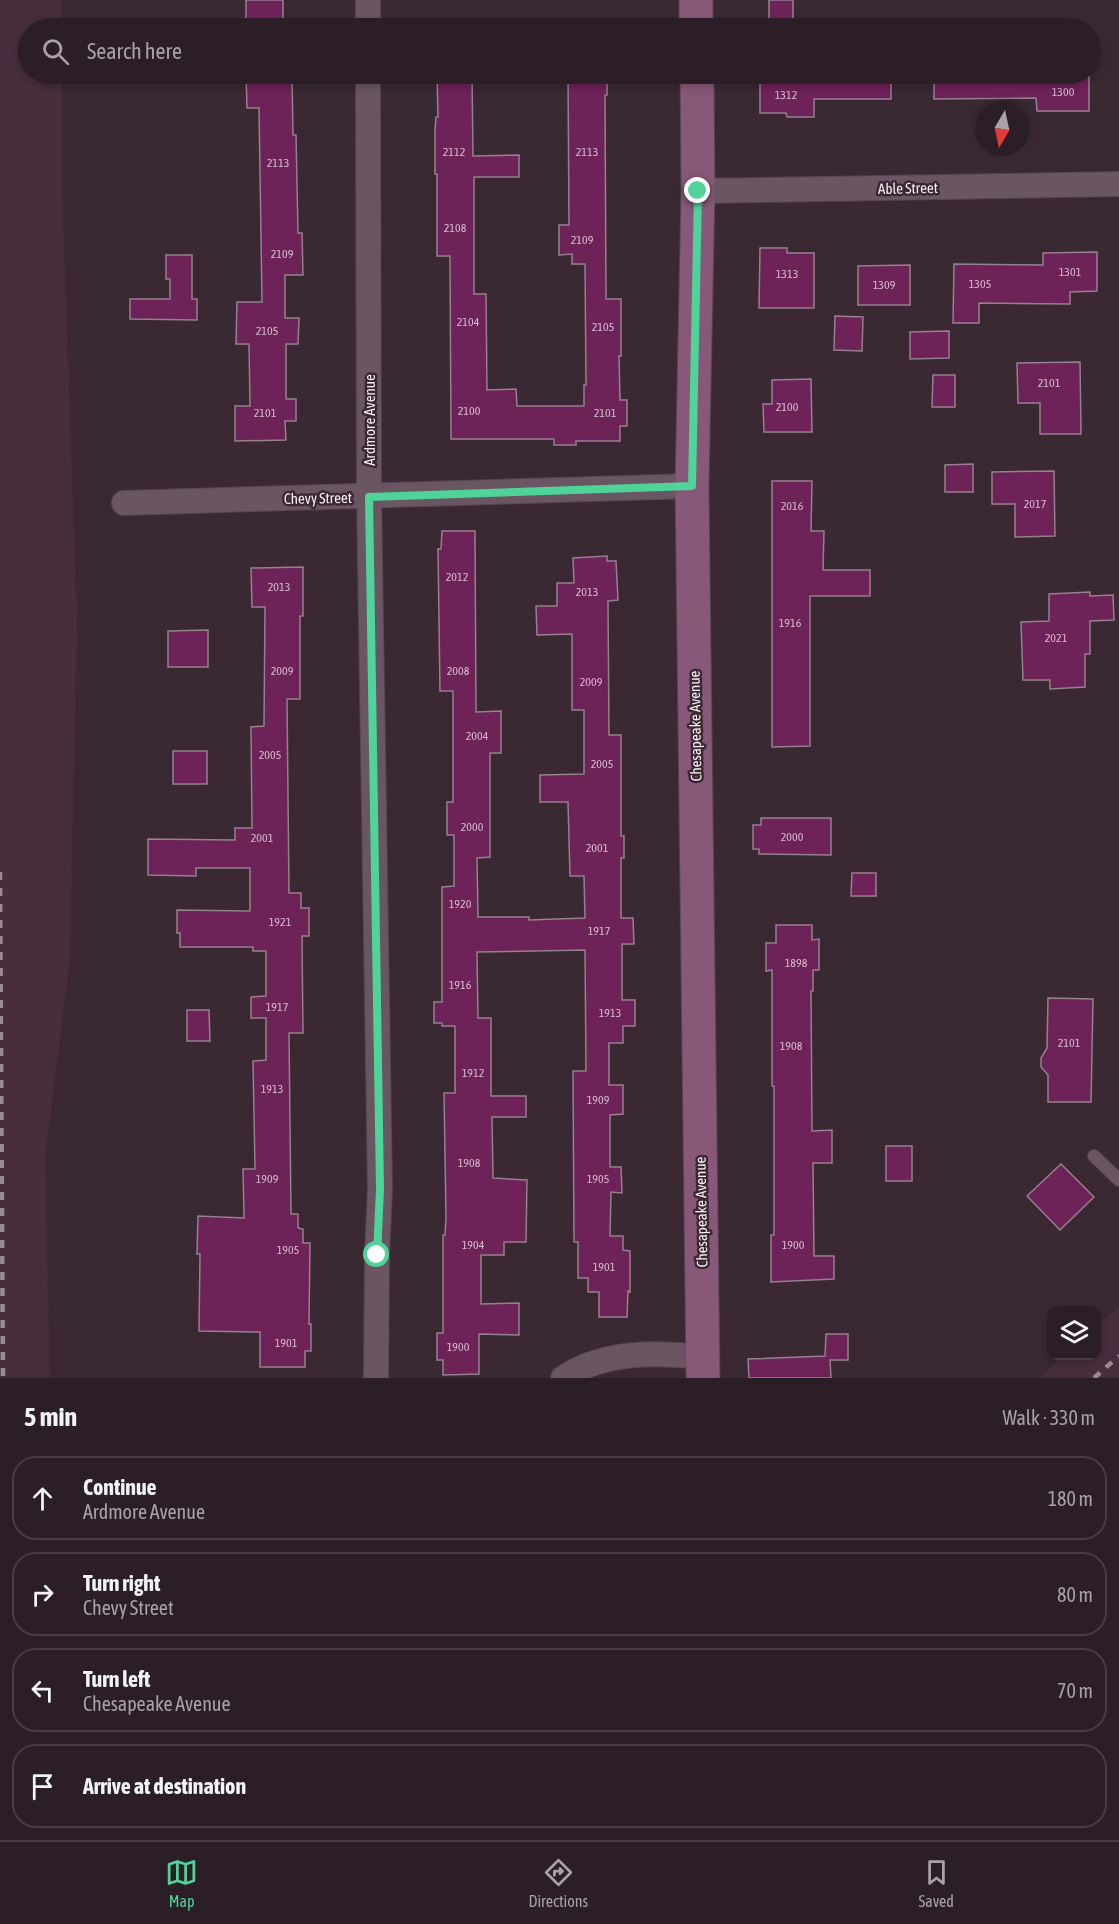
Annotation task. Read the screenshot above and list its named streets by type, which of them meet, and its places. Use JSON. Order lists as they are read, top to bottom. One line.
{"streets":{"street":["Able Street","Ardmore Avenue","Chevy Street","Chesapeake Avenue"]},"crossings":[["Able Street","Chesapeake Avenue"],["Ardmore Avenue","Chevy Street"],["Chevy Street","Chesapeake Avenue"]],"house_numbers":["1300","1312","2112","2113","2113","2108","2109","2109","1301","1313","1305","1309","2104","2105","2105","2101","2100","2100","2101","2101","2017","2016","2012","2013","2013","1916","2021","2009","2008","2009","2004","2005","2005","2000","2000","2001","2001","1920","1921","1917","1898","1916","1917","1913","2101","1908","1912","1913","1909","1908","1909","1905","1904","1900","1905","1901","1901","1900"],"north":"bottom","page":{"search":"Search here","heading":["5 min","Walk · 330 m"],"list":[["Continue","Ardmore Avenue","180 m"],["Turn right","Chevy Street","80 m"],["Turn left","Chesapeake Avenue","70 m"],"Arrive at destination"],"nav":["Map","Directions","Saved"]}}
